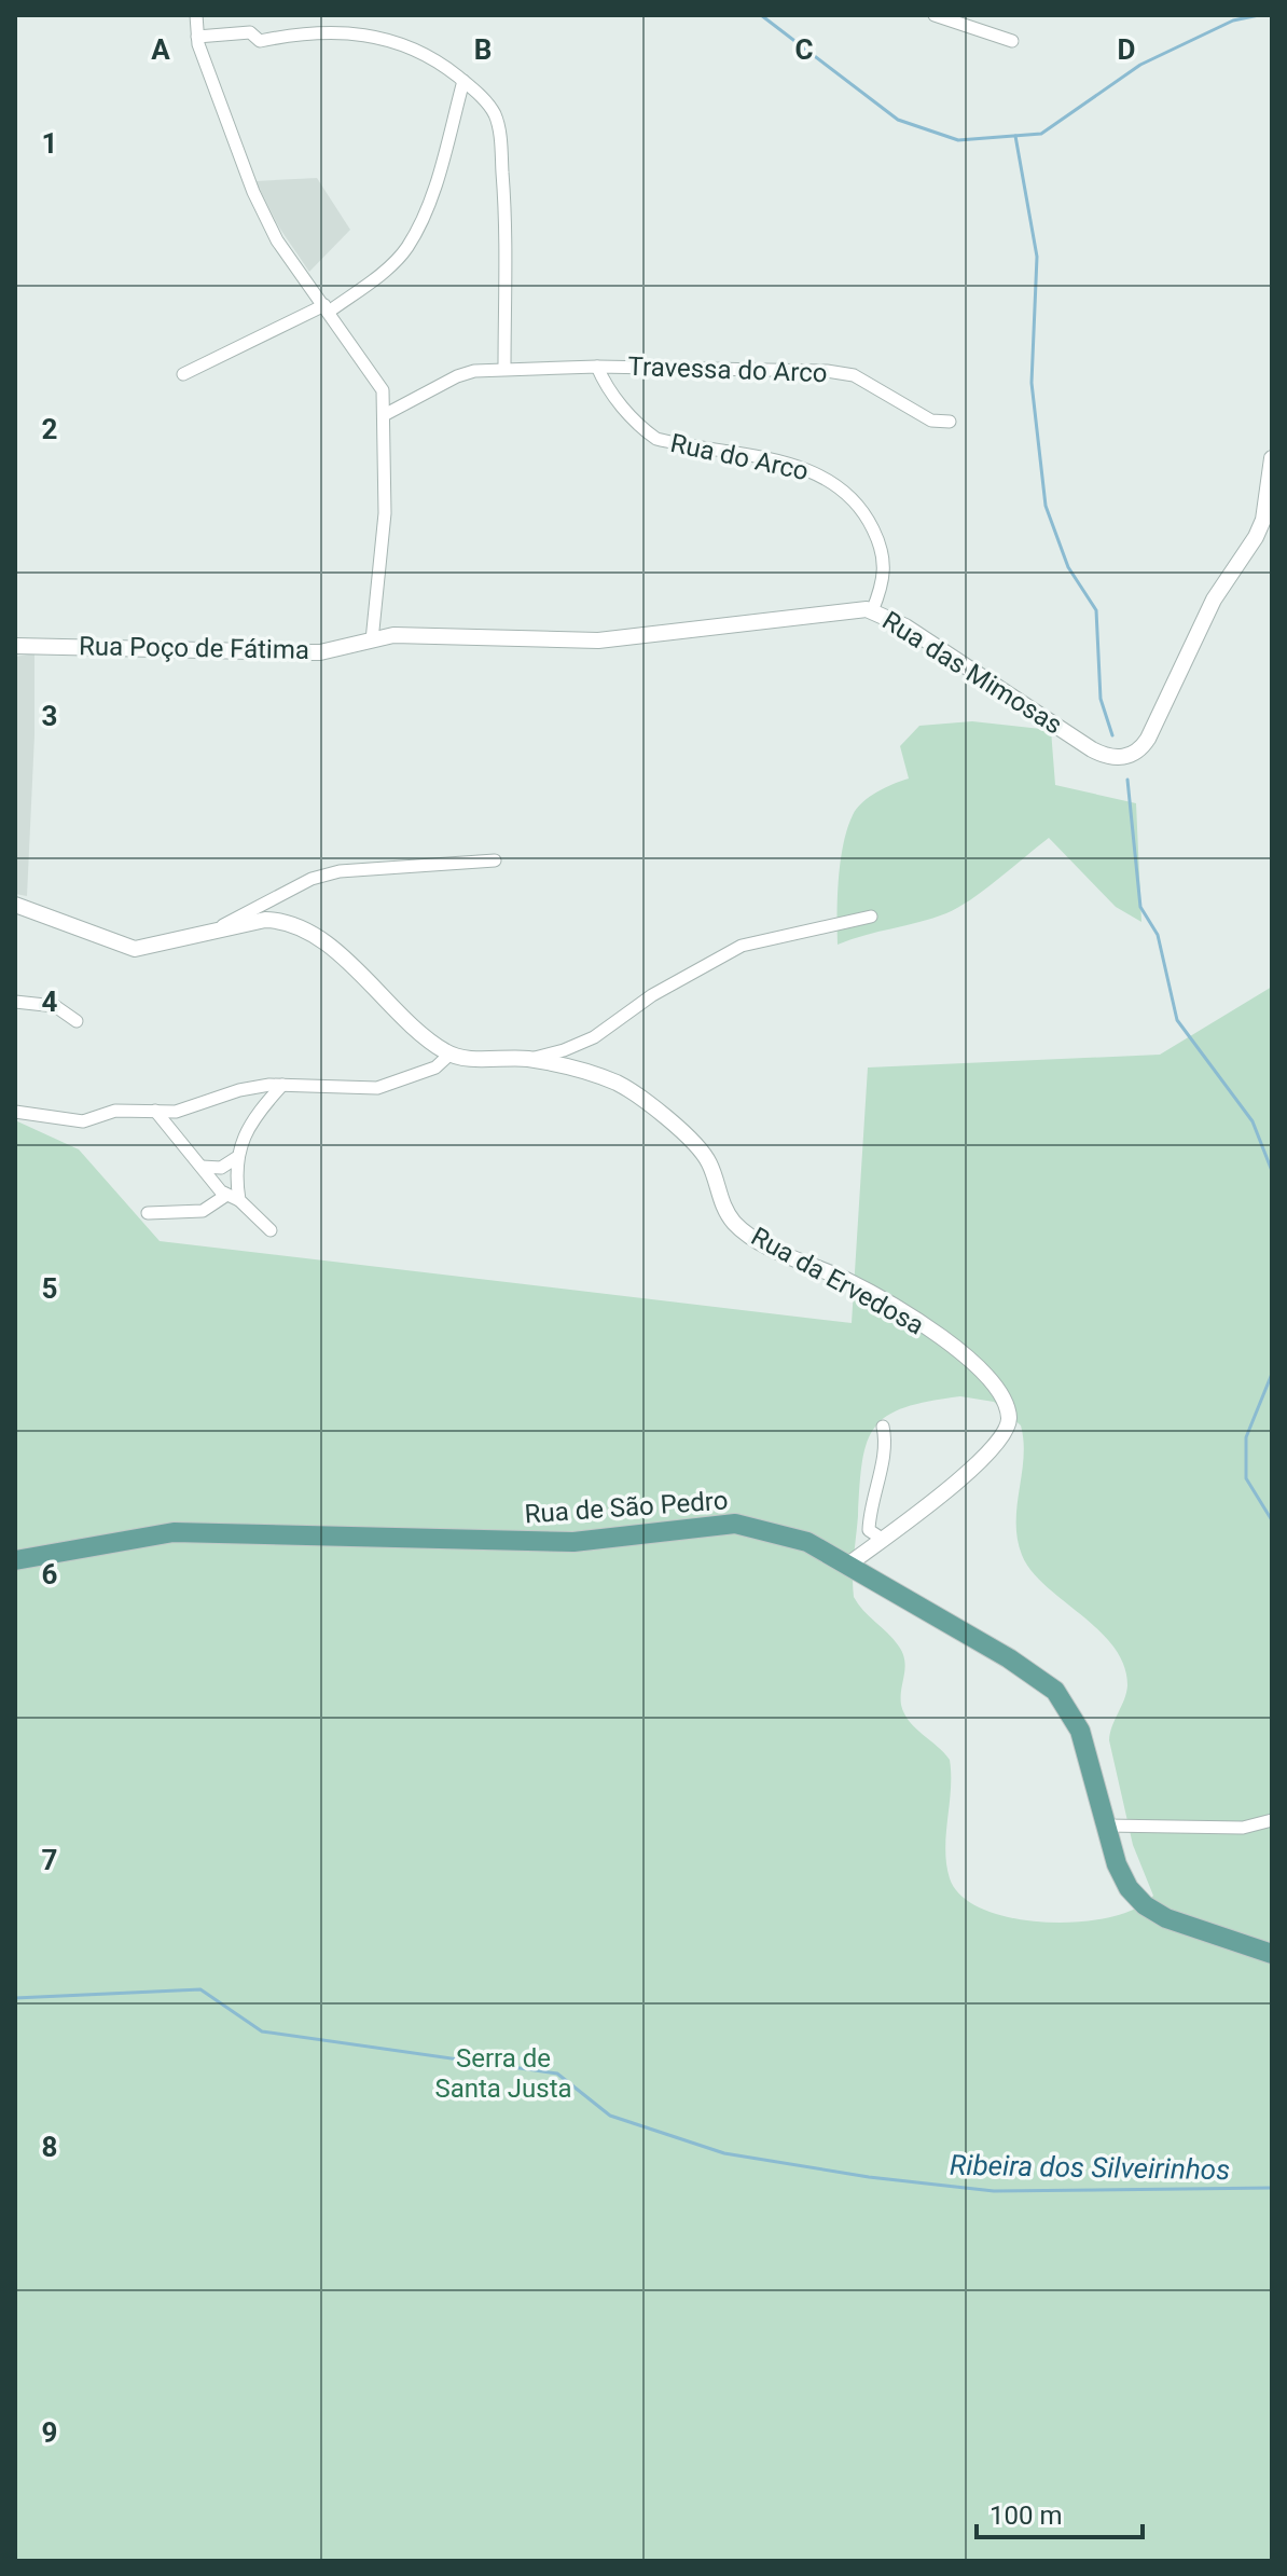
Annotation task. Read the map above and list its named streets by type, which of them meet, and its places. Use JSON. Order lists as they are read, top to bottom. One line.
{"streets":{"main road":["Rua de São Pedro"],"street":["Travessa do Arco","Rua do Arco","Rua Poço de Fátima","Rua das Mimosas","Rua da Ervedosa"]},"crossings":[["Travessa do Arco","Rua do Arco"],["Rua do Arco","Rua das Mimosas"],["Rua Poço de Fátima","Rua das Mimosas"],["Rua da Ervedosa","Rua de São Pedro"]],"water":["Ribeira dos Silveirinhos"],"parks":["Serra de Santa Justa"],"scale_bar":"100 m","grid":{"columns":["A","B","C","D"],"rows":["1","2","3","4","5","6","7","8","9"]}}
